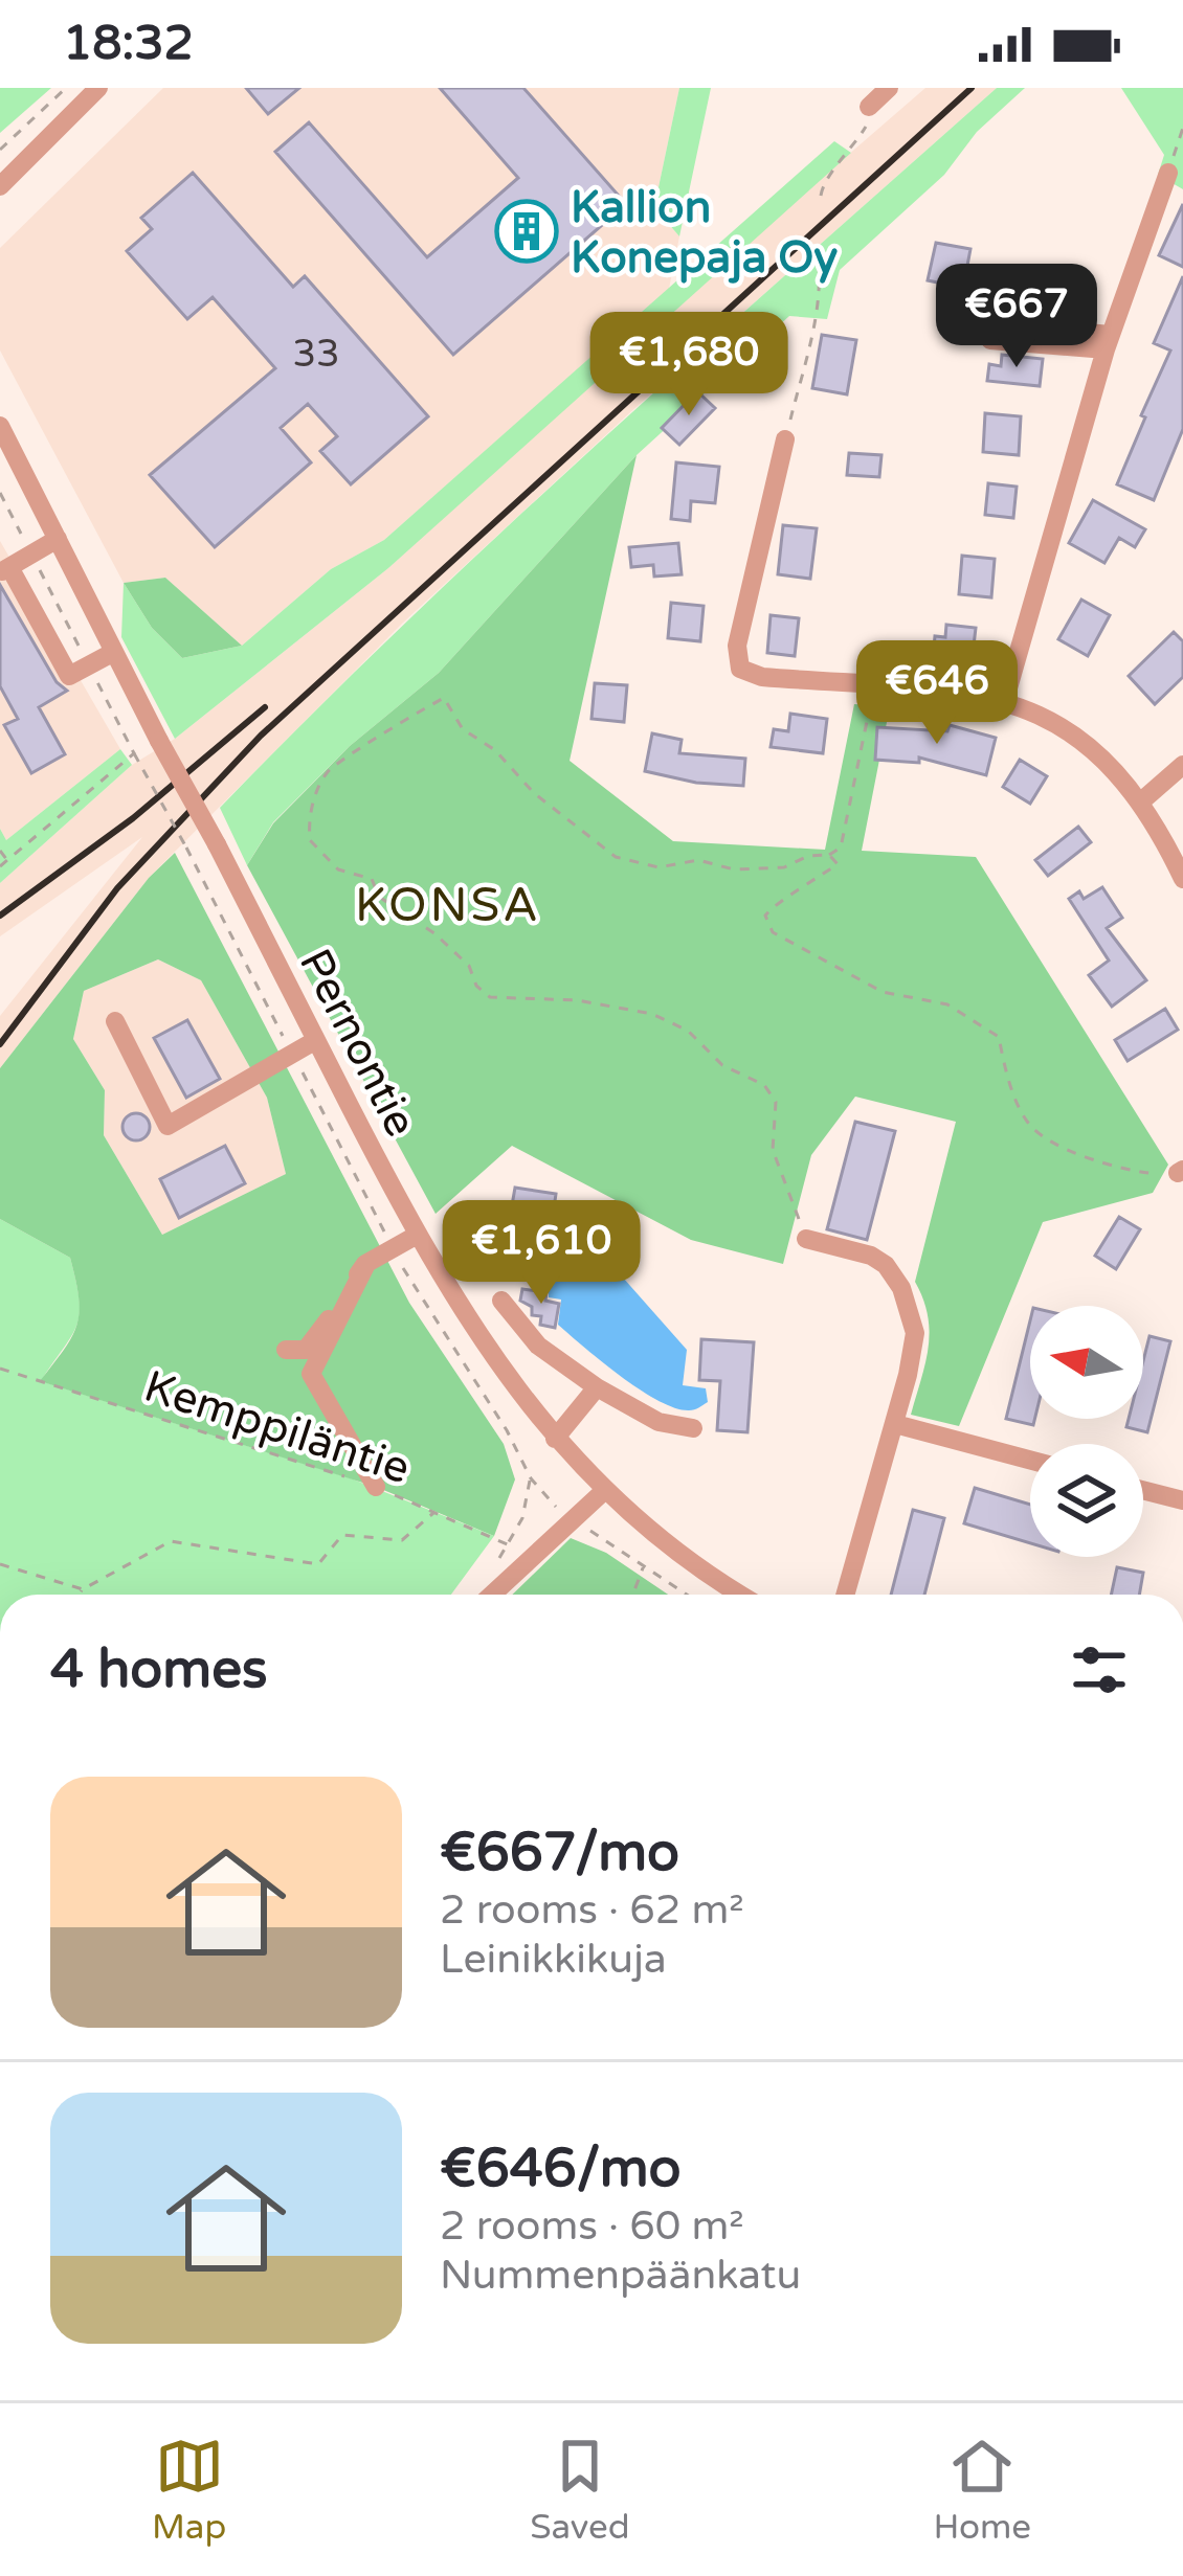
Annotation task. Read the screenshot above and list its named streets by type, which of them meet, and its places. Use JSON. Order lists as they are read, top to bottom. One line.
{"streets":{"street":["Pernontie"],"path":["Kemppiläntie"]},"districts":["KONSA"],"places":{"building":["Kallion Konepaja Oy"]},"house_numbers":["33"],"north":"left","page":{"status":"18:32","price":["€667","€1,680","€646","€1,610"],"heading":"4 homes","list":[{"name":"€667/mo","note":"2 rooms · 62 m² · Leinikkikuja"},{"name":"€646/mo","note":"2 rooms · 60 m² · Nummenpäänkatu"}],"tabs":["Map","Saved","Home"]}}
